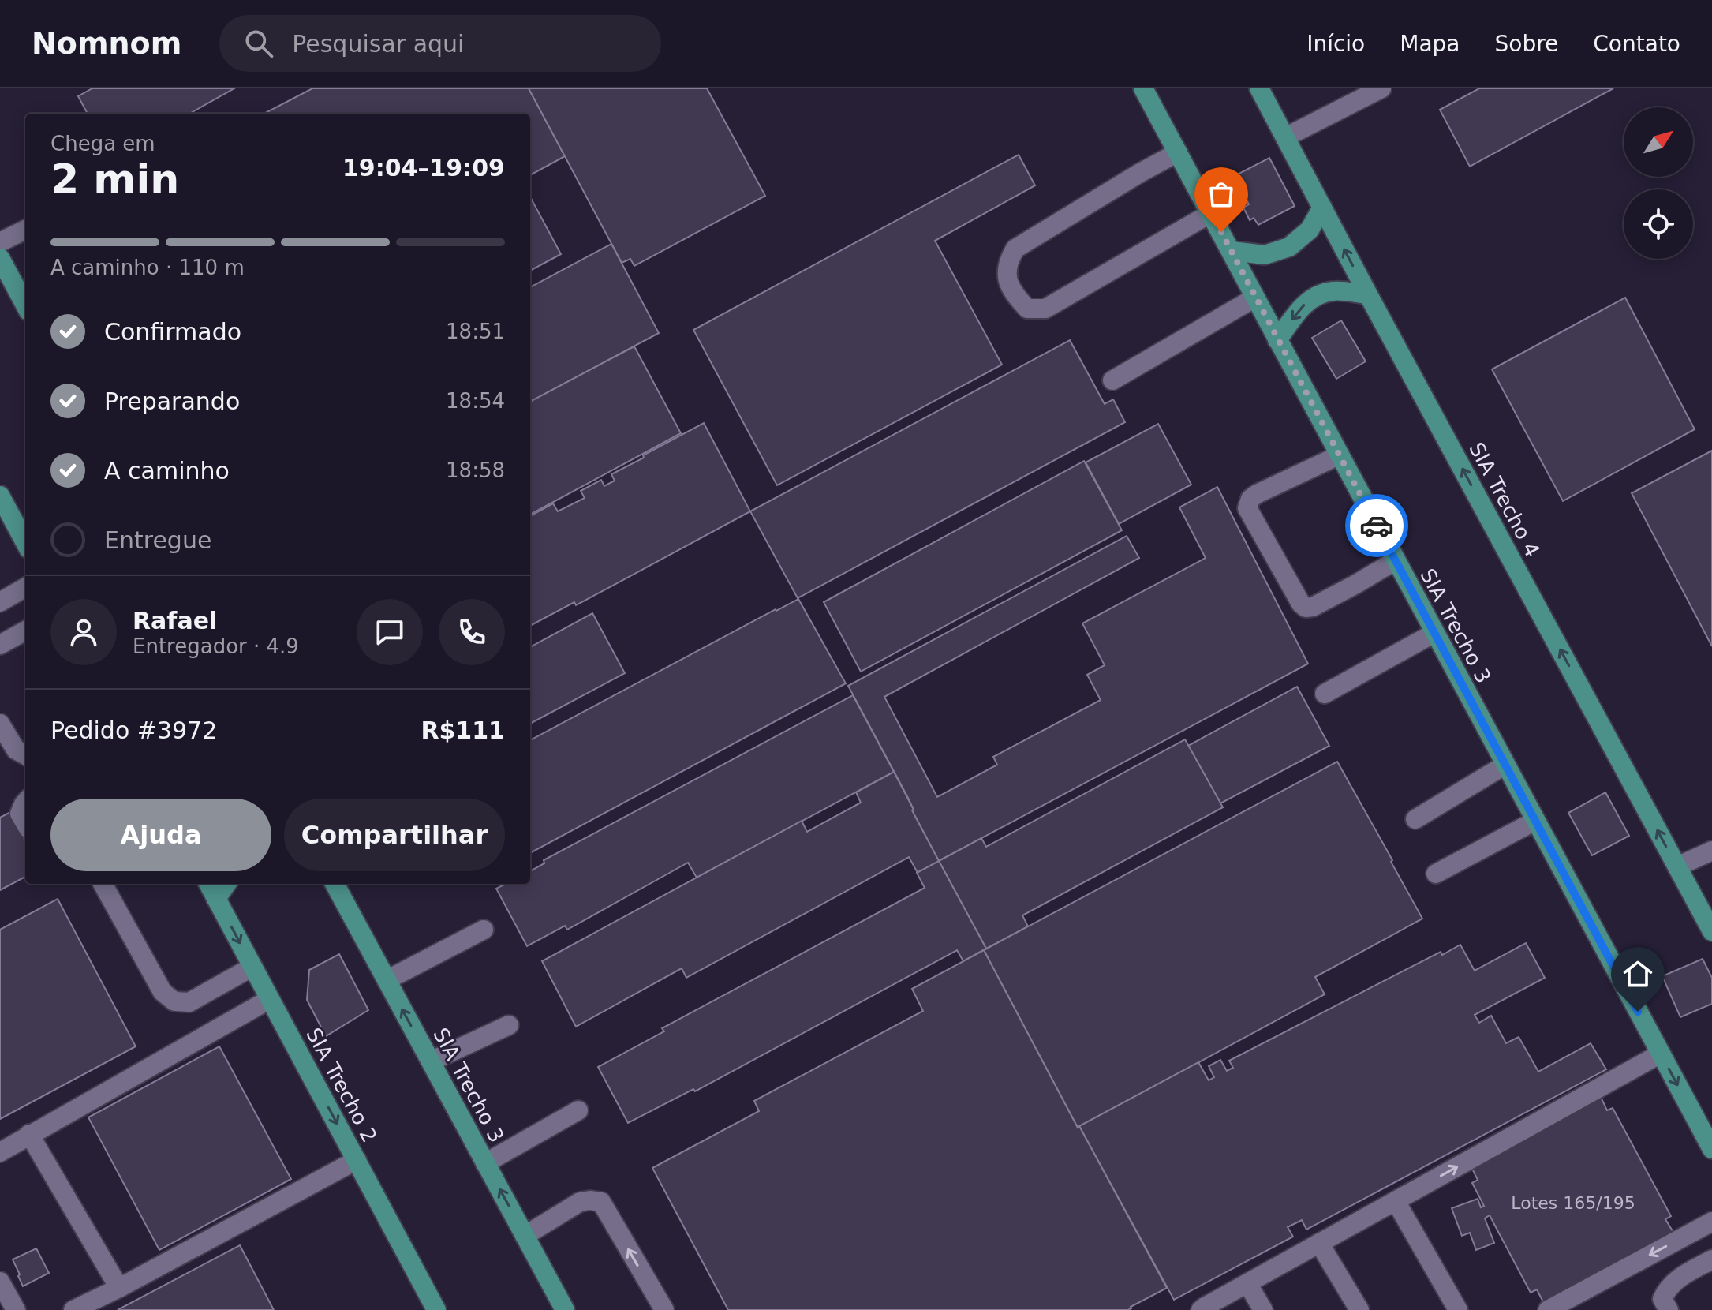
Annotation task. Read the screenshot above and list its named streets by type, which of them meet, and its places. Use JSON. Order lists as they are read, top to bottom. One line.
{"streets":{"main road":["SIA Trecho 4","SIA Trecho 3","SIA Trecho 2"]},"one_way":["SIA Trecho 4","SIA Trecho 2"],"house_numbers":["Lotes 165/195"],"north":"top right","page":{"header":"Nomnom","search":"Pesquisar aqui","nav":["Início","Mapa","Sobre","Contato"],"heading":["2 min","Chega em","19:04–19:09"],"panel":["Rafael","Entregador · 4.9","Pedido #3972","R$111"],"bar":"A caminho · 110 m","list":[["Confirmado","18:51"],["Preparando","18:54"],["A caminho","18:58"],"Entregue"],"buttons":["Ajuda","Compartilhar"]}}
